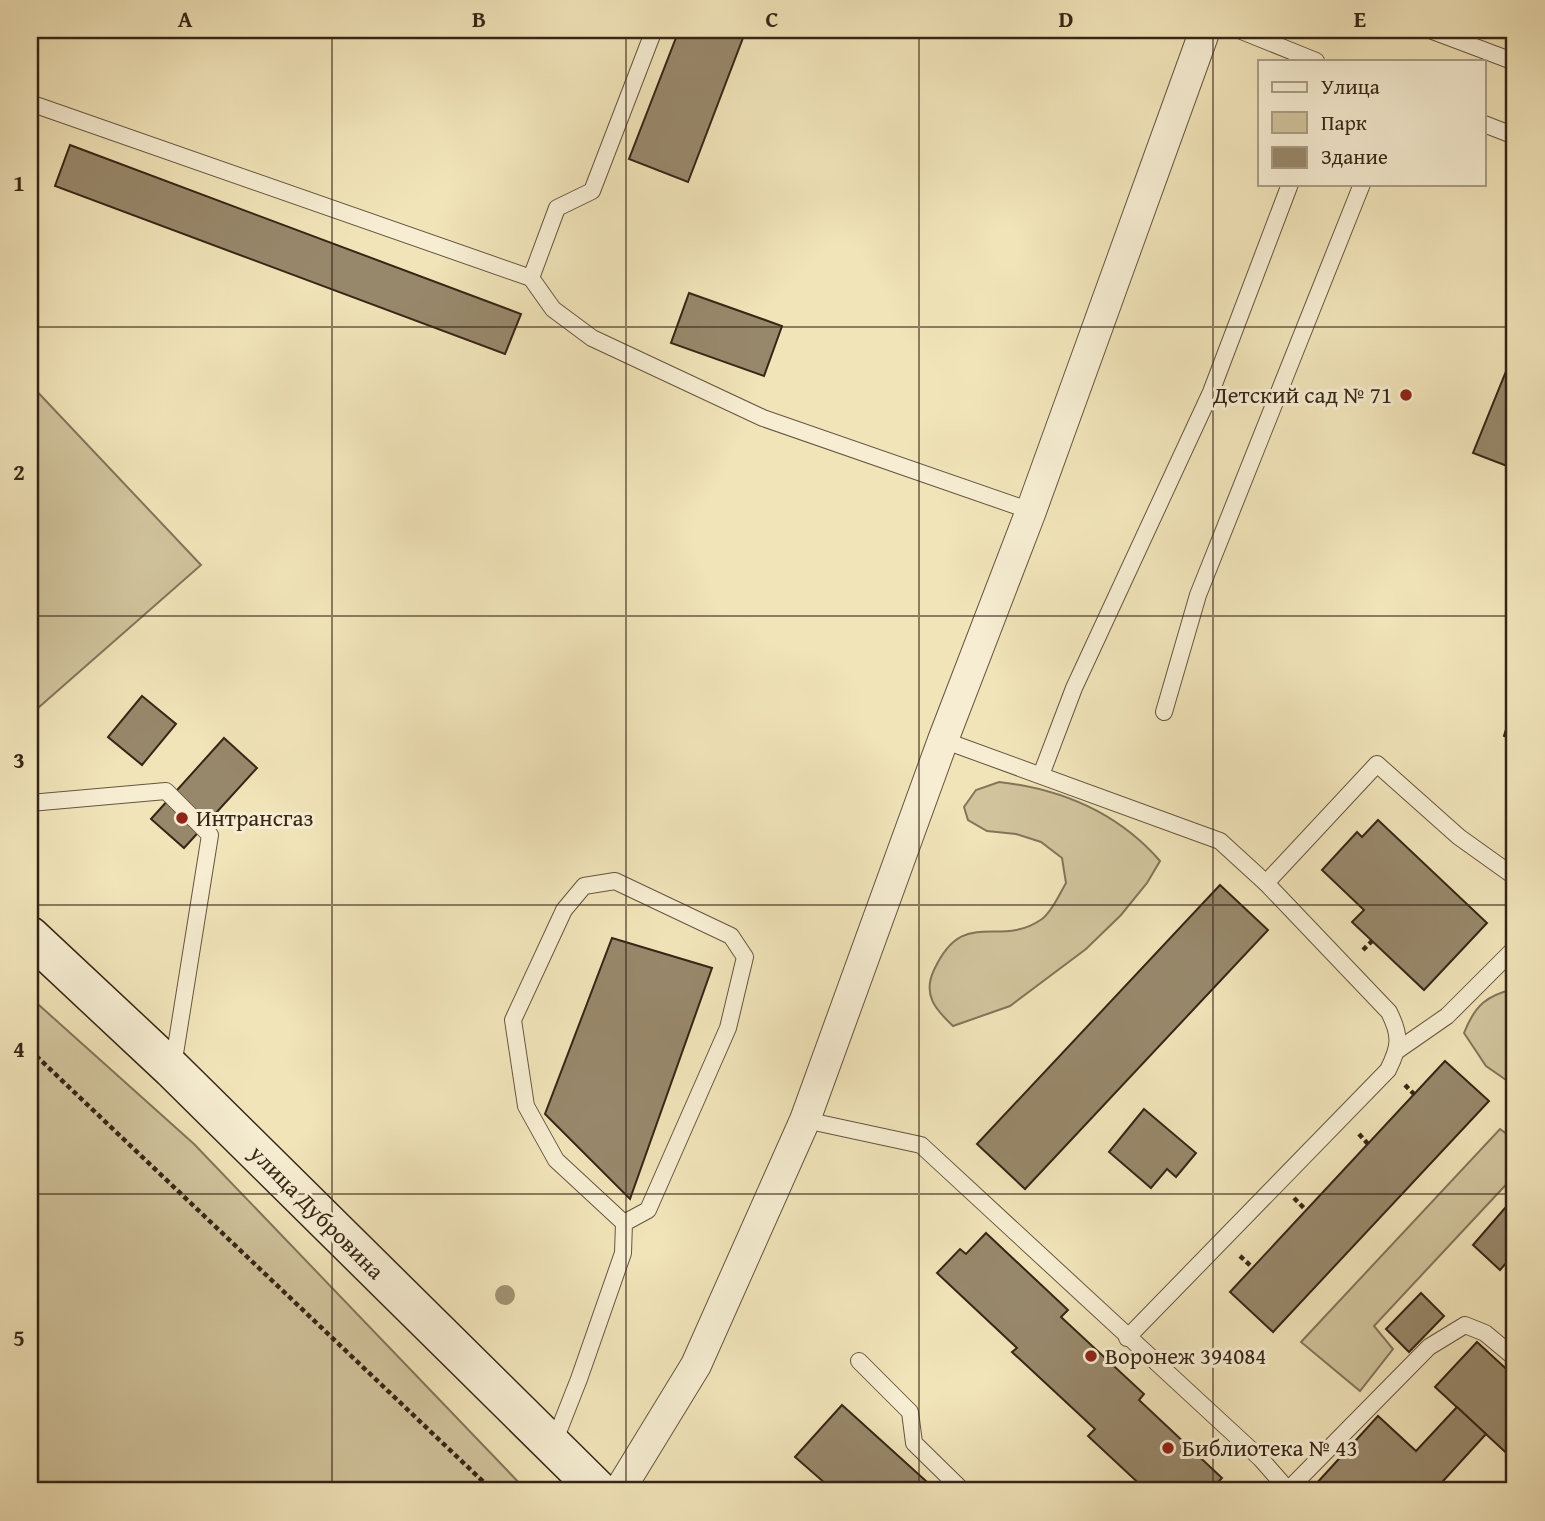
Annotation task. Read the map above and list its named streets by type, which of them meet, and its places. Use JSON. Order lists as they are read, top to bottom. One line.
{"streets":{"main road":["улица Дубровина"]},"places":["Детский сад № 71","Интрансгаз","Воронеж 394084","Библиотека № 43"],"legend":["Улица","Парк","Здание"],"grid":{"columns":["A","B","C","D","E"],"rows":["1","2","3","4","5"]}}
